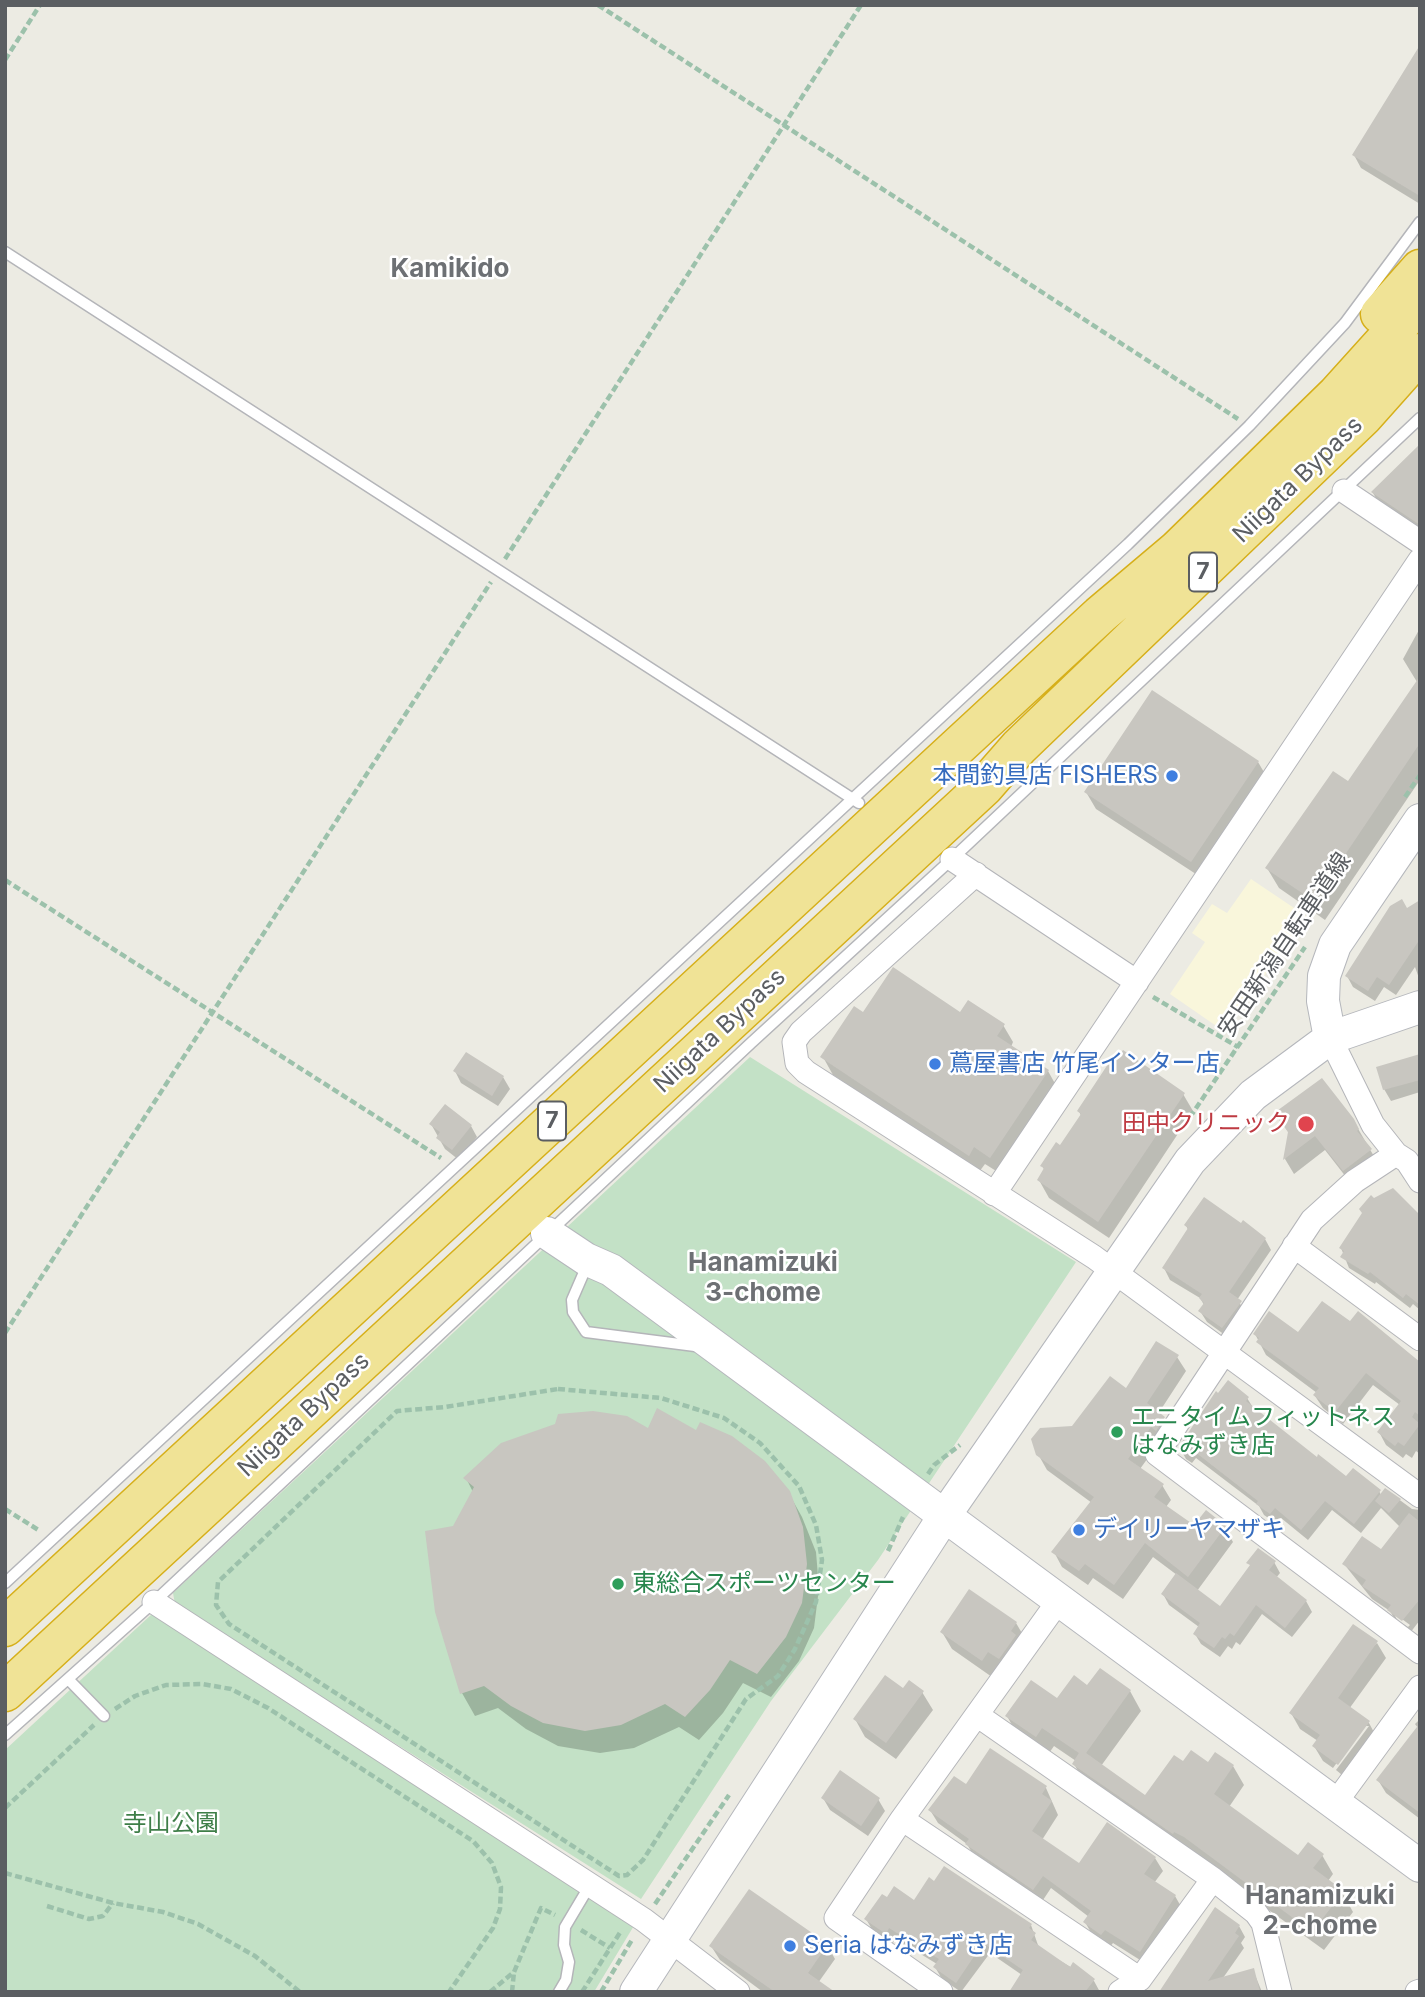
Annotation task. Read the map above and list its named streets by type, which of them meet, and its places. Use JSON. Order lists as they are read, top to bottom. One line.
{"streets":{"highway":["Niigata Bypass","7"],"path":["安田新潟自転車道線"]},"districts":["Kamikido","Hanamizuki 3-chome","Hanamizuki 2-chome"],"parks":["寺山公園"],"places":["本間釣具店 FISHERS","蔦屋書店 竹尾インター店","田中クリニック","エニタイムフィットネス はなみずき店","デイリーヤマザキ","東総合スポーツセンター","Seria はなみずき店"]}
